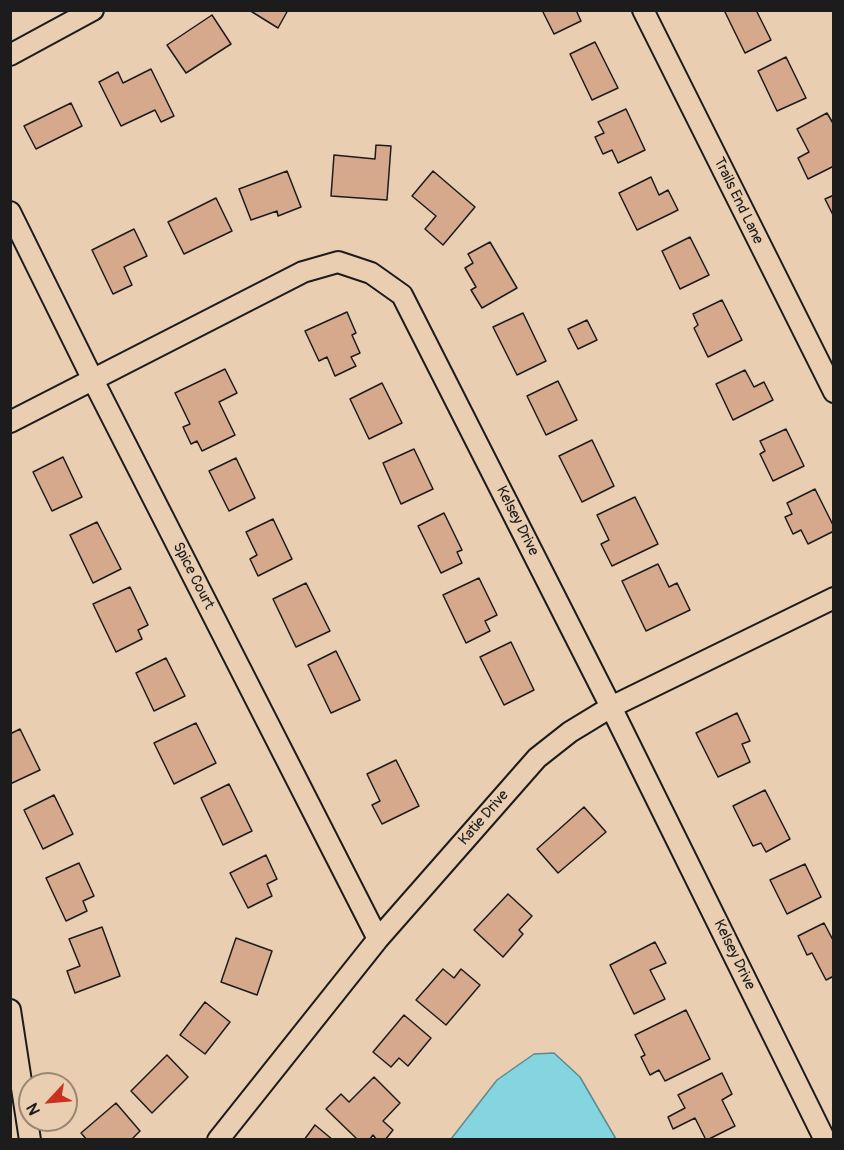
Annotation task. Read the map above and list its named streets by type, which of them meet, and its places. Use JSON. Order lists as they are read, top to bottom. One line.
{"streets":{"street":["Trails End Lane","Kelsey Drive","Spice Court","Katie Drive"]},"crossings":[["Kelsey Drive","Spice Court"],["Kelsey Drive","Katie Drive"],["Spice Court","Katie Drive"]],"north":"bottom left"}
